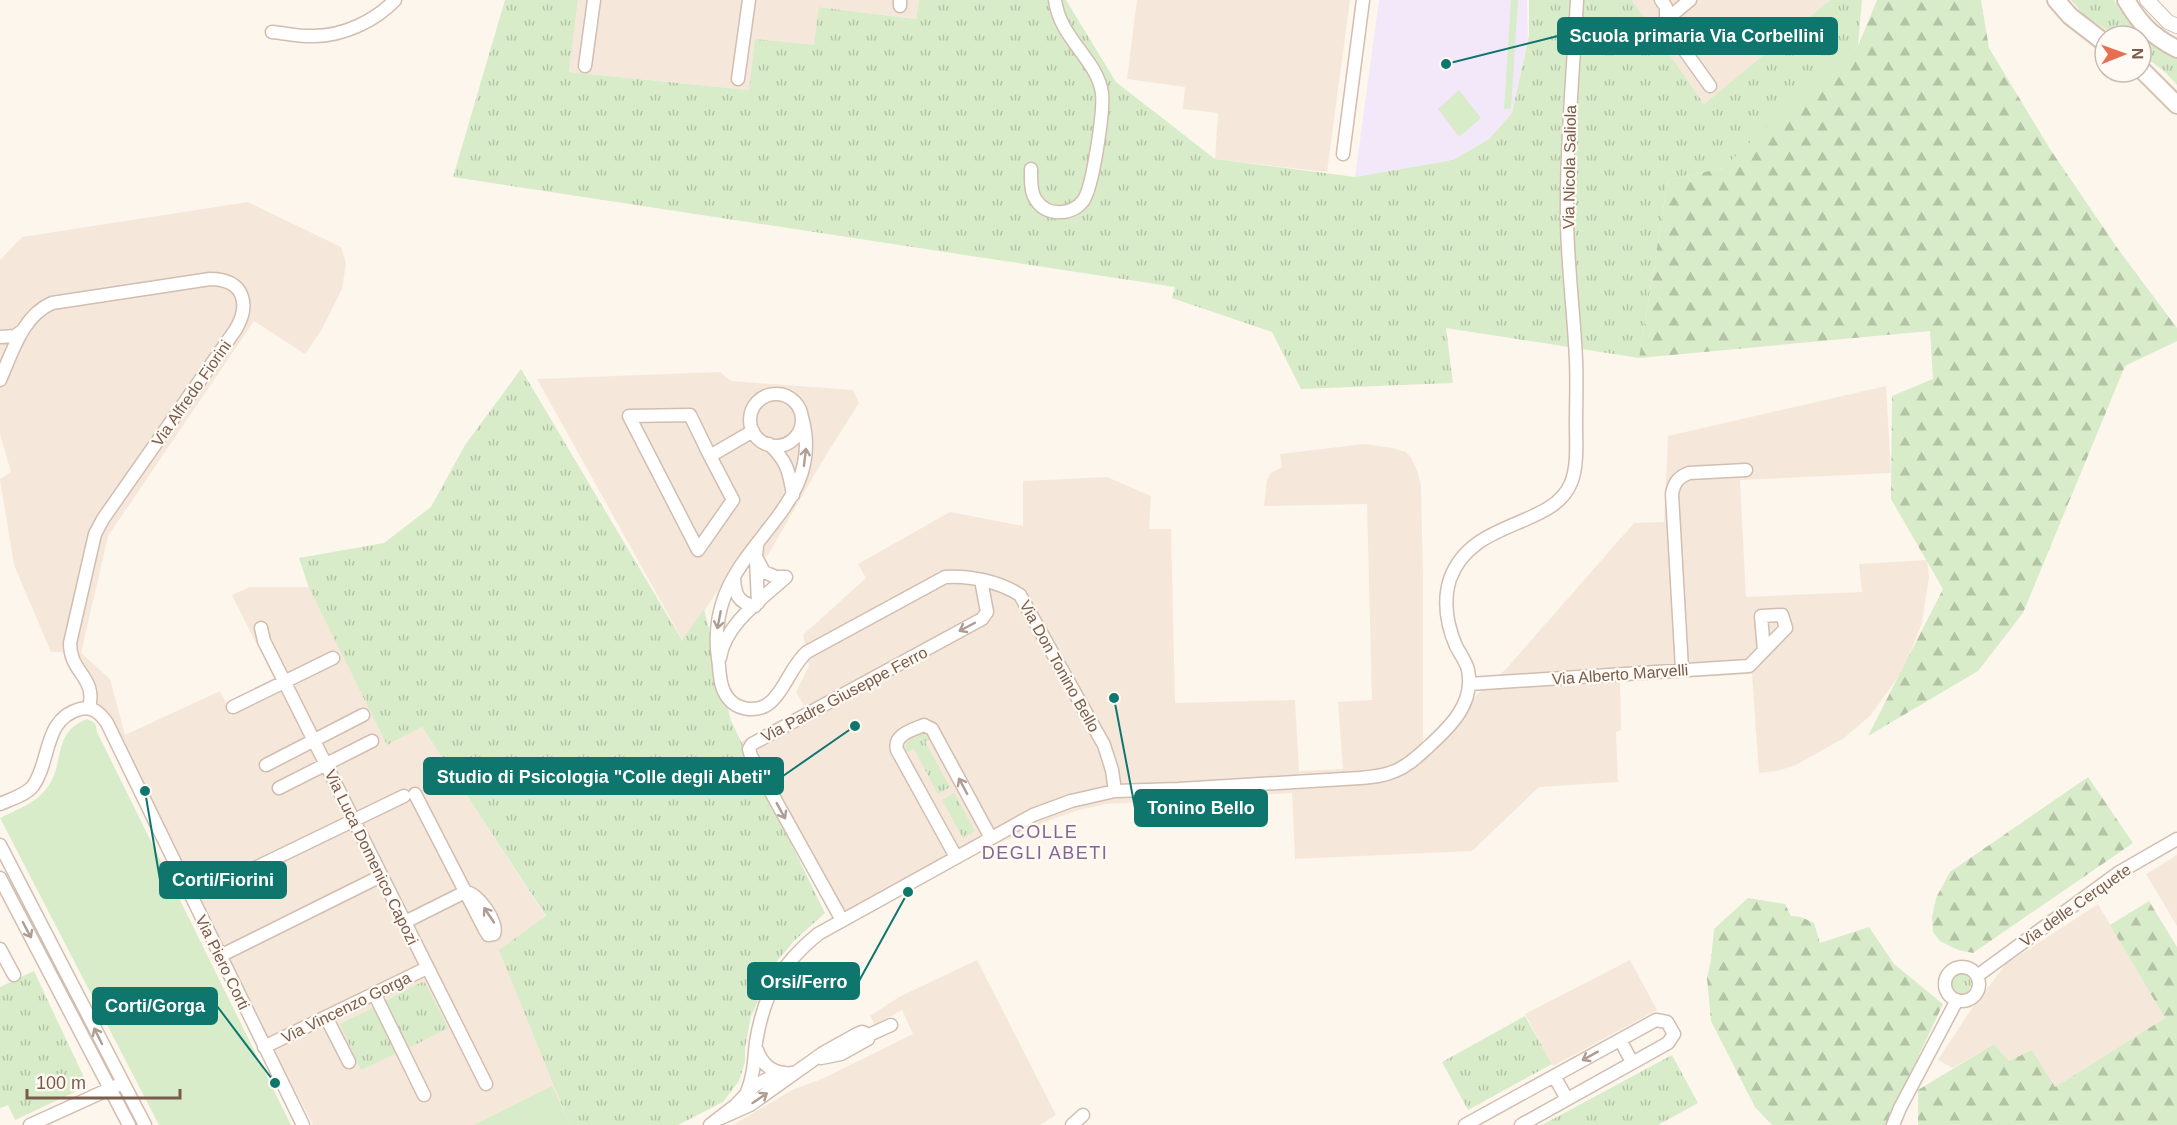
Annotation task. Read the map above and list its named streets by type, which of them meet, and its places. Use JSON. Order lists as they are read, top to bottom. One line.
{"streets":{"street":["Via Nicola Saliola","Via Alfredo Fiorini","Via Don Tonino Bello","Via Alberto Marvelli","Via Padre Giuseppe Ferro","Via Luca Domenico Capozi","Via delle Cerquete","Via Piero Corti","Via Vincenzo Gorga"]},"crossings":[["Via Nicola Saliola","Via Alberto Marvelli"],["Via Alfredo Fiorini","Via Piero Corti"],["Via Don Tonino Bello","Via Padre Giuseppe Ferro"],["Via Luca Domenico Capozi","Via Vincenzo Gorga"],["Via Piero Corti","Via Vincenzo Gorga"]],"districts":["COLLE DEGLI ABETI"],"places":["Scuola primaria Via Corbellini","Tonino Bello","Studio di Psicologia \"Colle degli Abeti\"","Corti/Fiorini","Orsi/Ferro","Corti/Gorga"],"scale_bar":"100 m","north":"right"}
